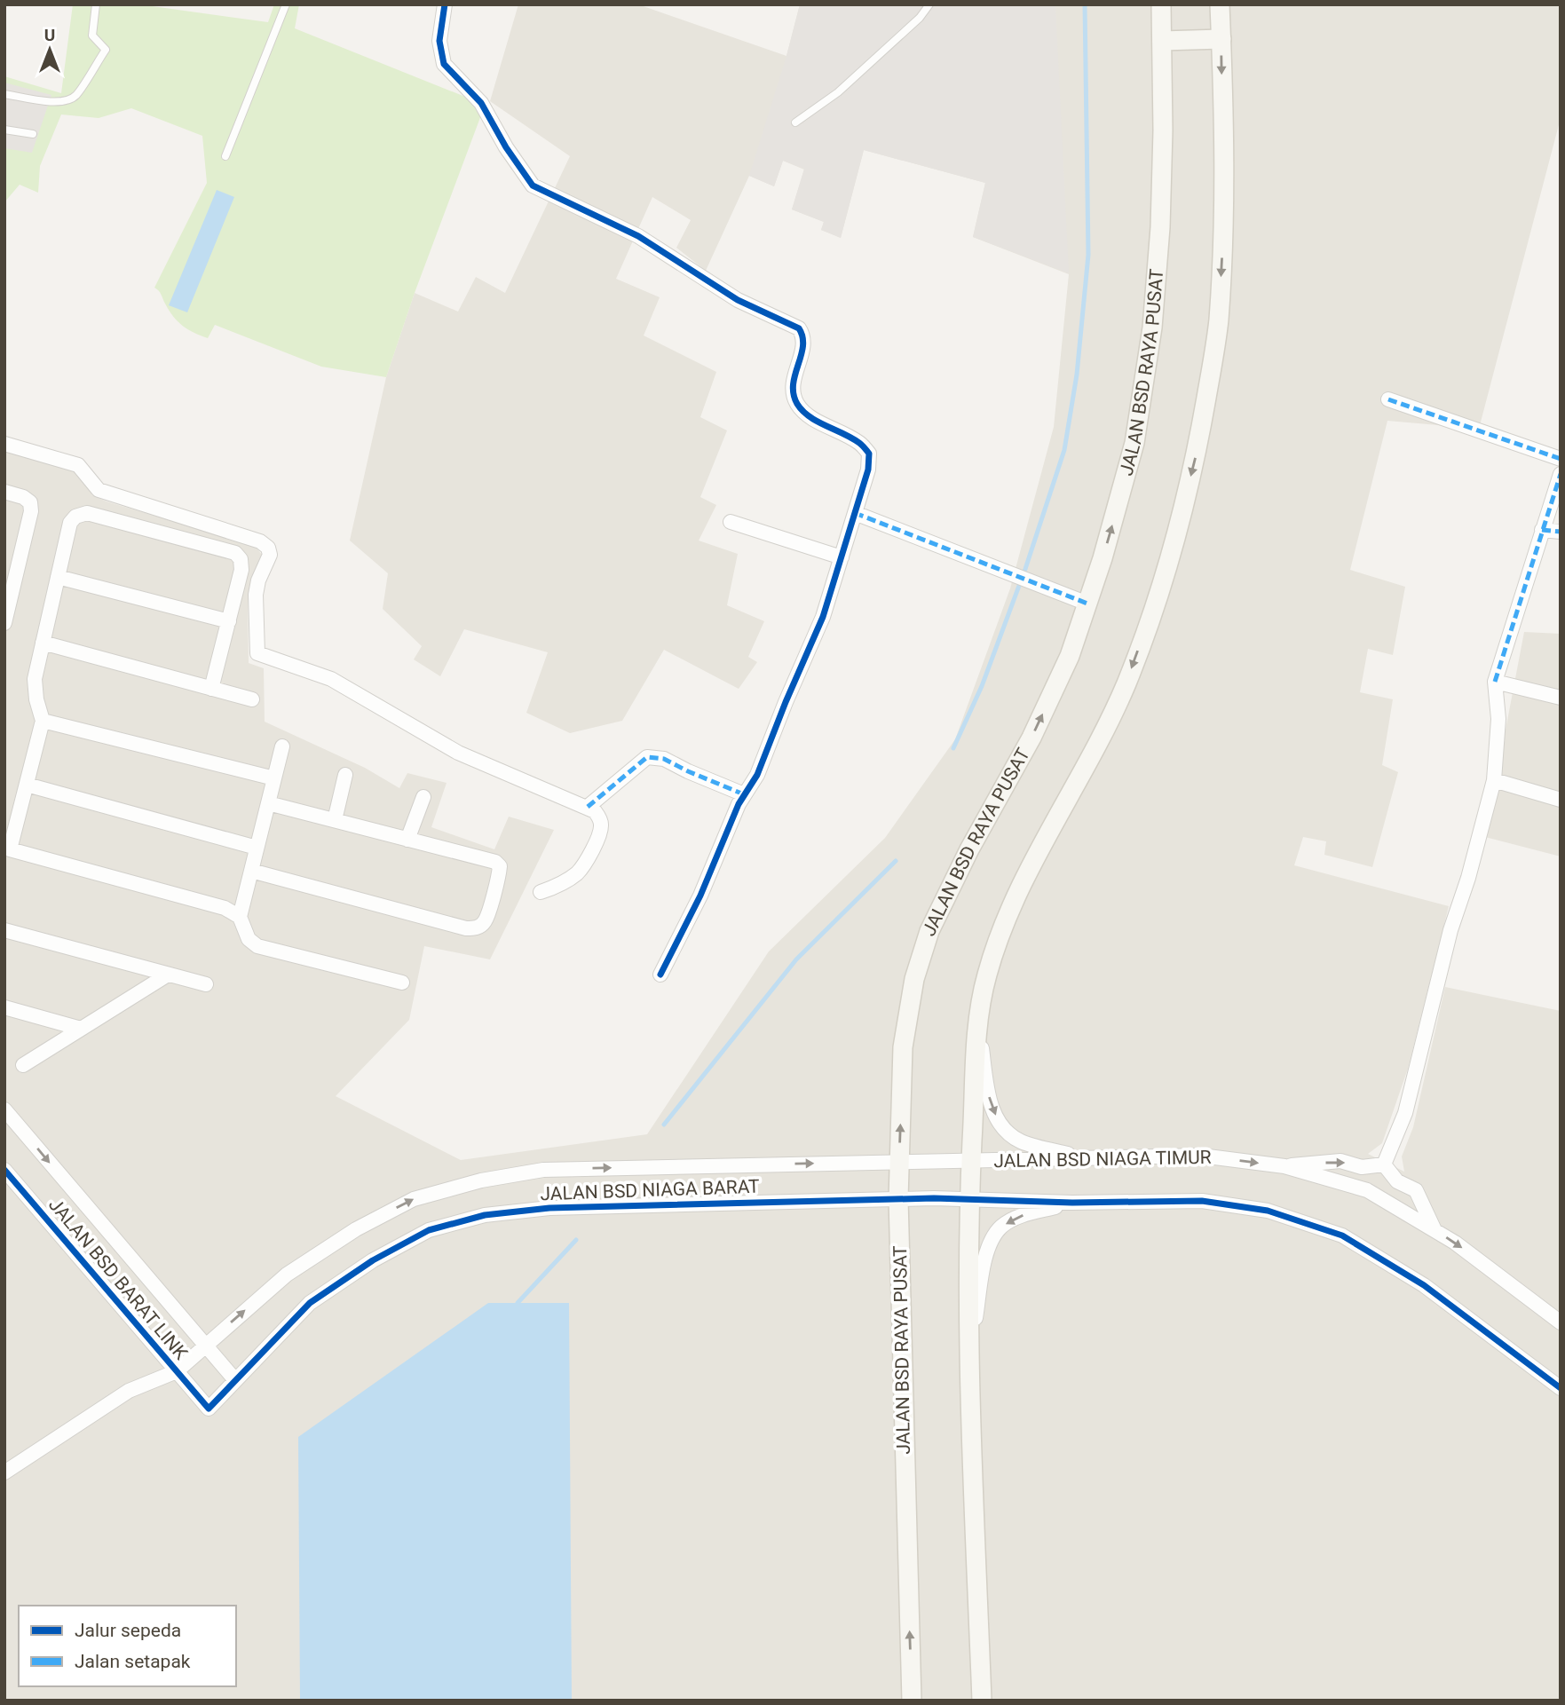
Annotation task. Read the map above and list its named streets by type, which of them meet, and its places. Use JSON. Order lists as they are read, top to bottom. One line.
{"streets":{"main road":["JALAN BSD RAYA PUSAT"],"street":["JALAN BSD NIAGA TIMUR","JALAN BSD NIAGA BARAT","JALAN BSD BARAT LINK"]},"crossings":[["JALAN BSD RAYA PUSAT","JALAN BSD NIAGA TIMUR"],["JALAN BSD RAYA PUSAT","JALAN BSD NIAGA BARAT"],["JALAN BSD NIAGA TIMUR","JALAN BSD NIAGA BARAT"],["JALAN BSD NIAGA BARAT","JALAN BSD BARAT LINK"]],"legend":["Jalur sepeda","Jalan setapak"],"north":"top"}
